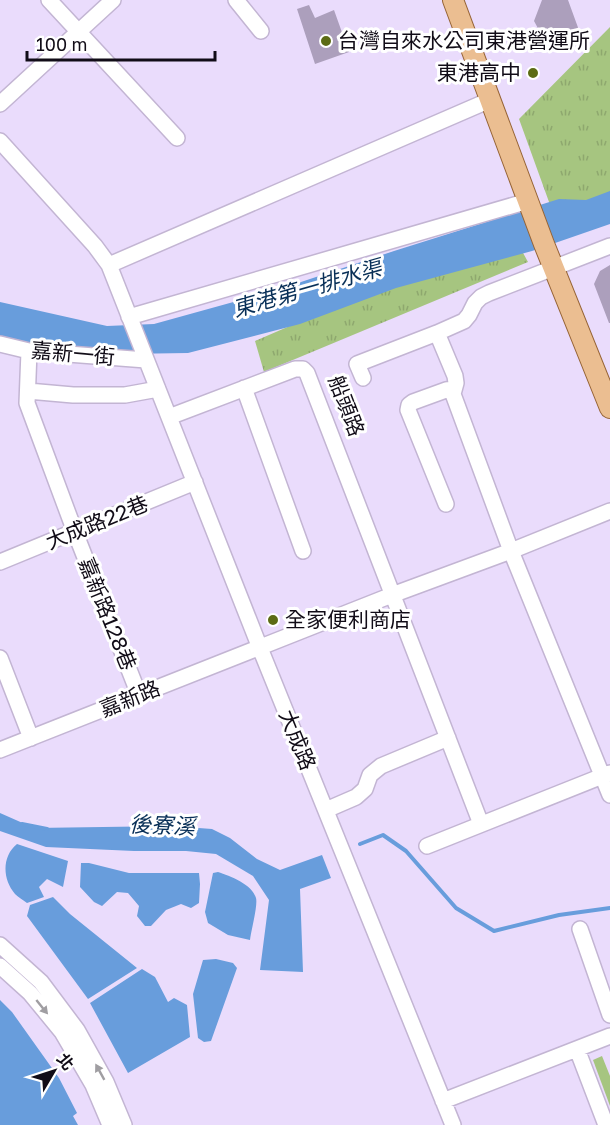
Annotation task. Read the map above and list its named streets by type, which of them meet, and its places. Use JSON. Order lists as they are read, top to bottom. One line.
{"streets":{"street":["嘉新一街","船頭路","大成路22巷","嘉新路128巷","嘉新路","大成路"]},"crossings":[["嘉新一街","嘉新路128巷"],["嘉新一街","大成路"],["船頭路","大成路"],["大成路22巷","嘉新路128巷"],["大成路22巷","大成路"],["嘉新路128巷","嘉新路"],["嘉新路","大成路"]],"water":["東港第一排水渠","後寮溪"],"places":["台灣自來水公司東港營運所","東港高中","全家便利商店"],"scale_bar":"100 m","north":"top right"}
